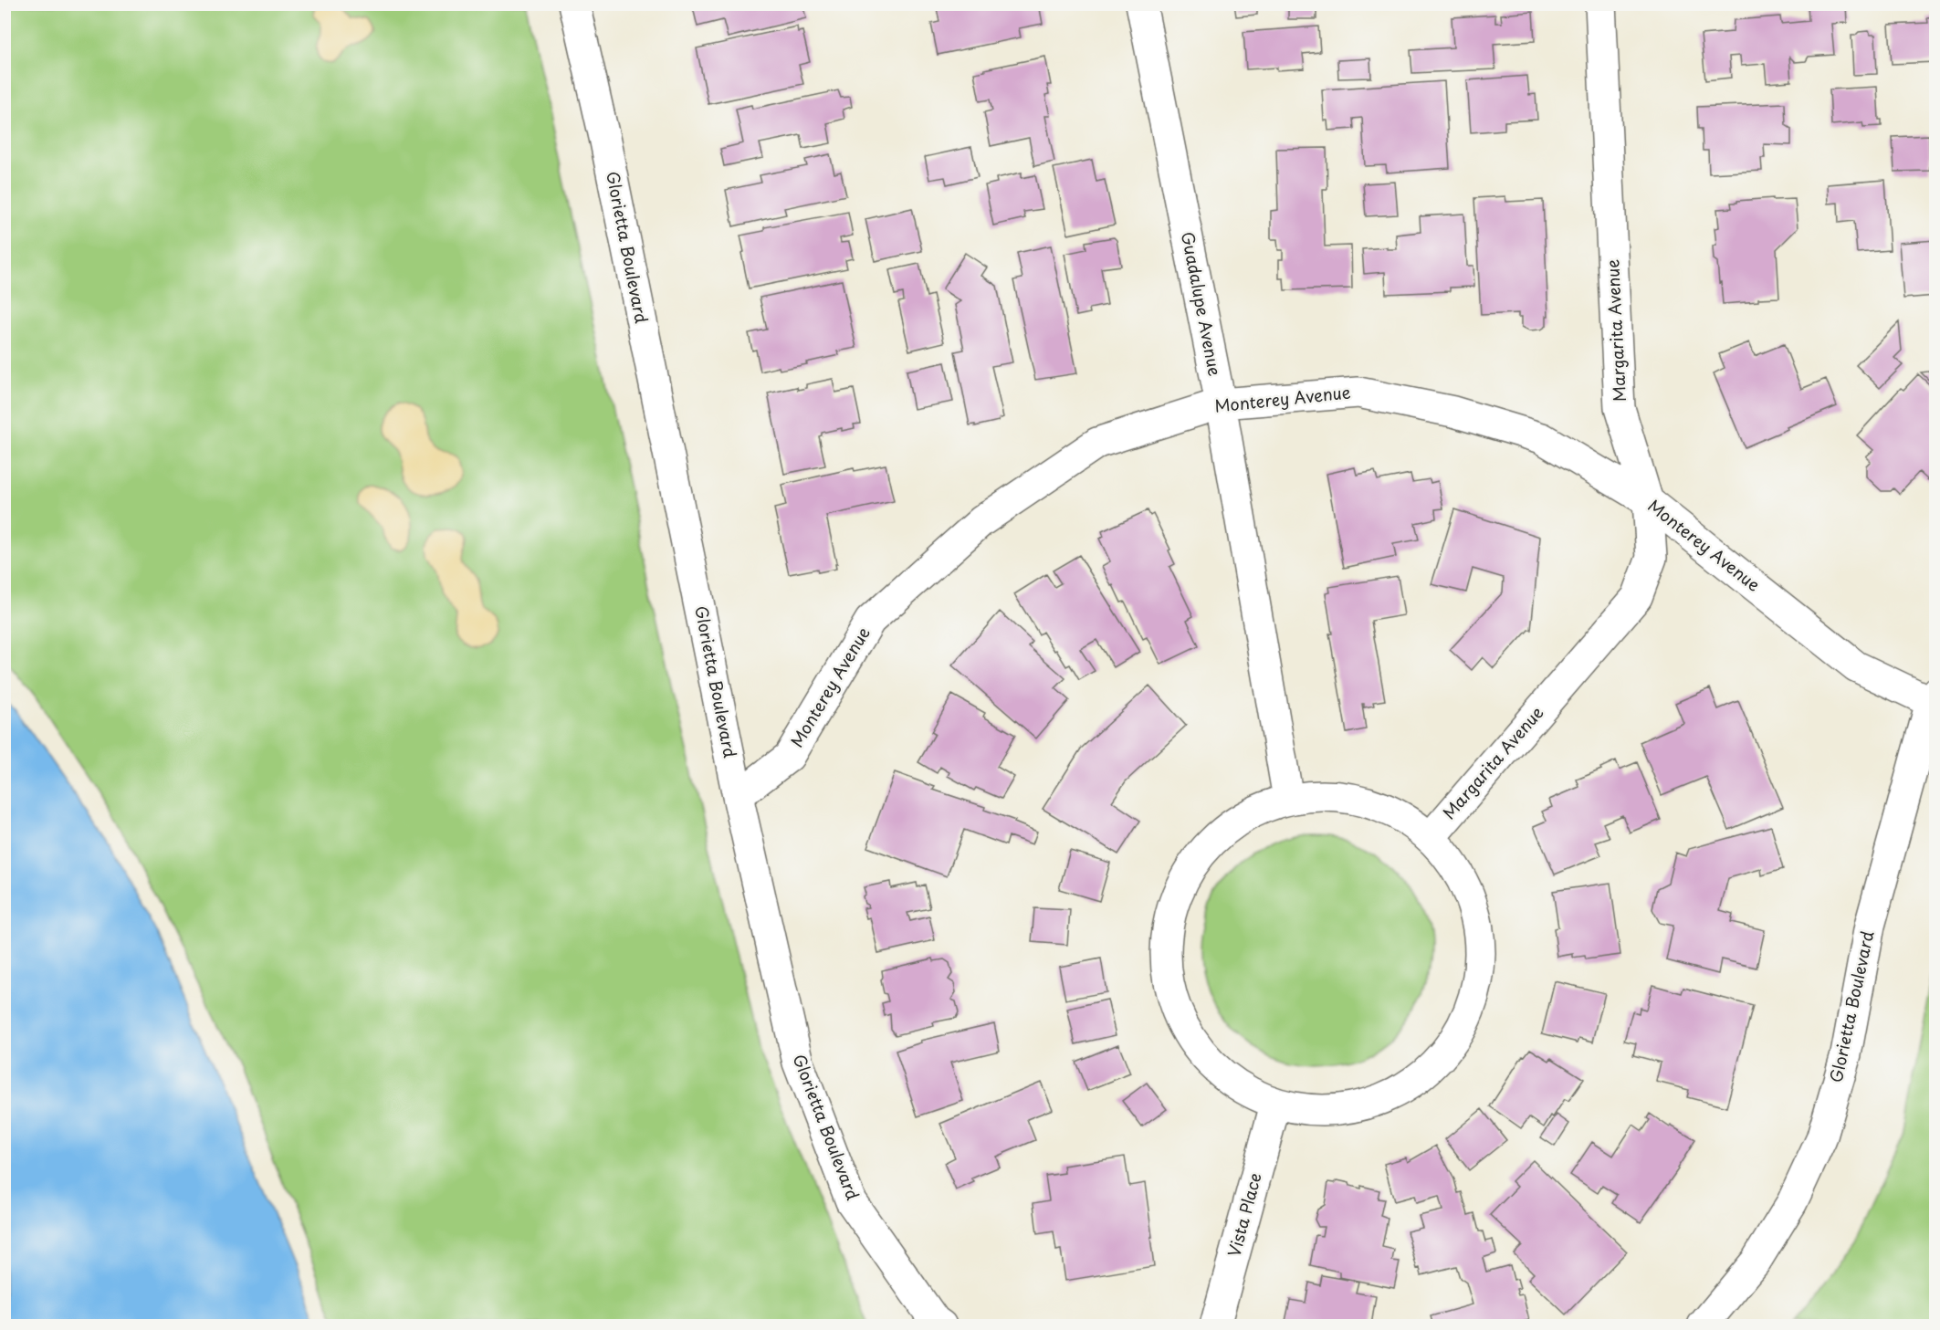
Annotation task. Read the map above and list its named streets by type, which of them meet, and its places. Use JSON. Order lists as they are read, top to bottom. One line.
{"streets":{"street":["Glorietta Boulevard","Guadalupe Avenue","Margarita Avenue","Monterey Avenue","Vista Place"]},"crossings":[["Glorietta Boulevard","Monterey Avenue"],["Guadalupe Avenue","Monterey Avenue"],["Margarita Avenue","Monterey Avenue"]]}
